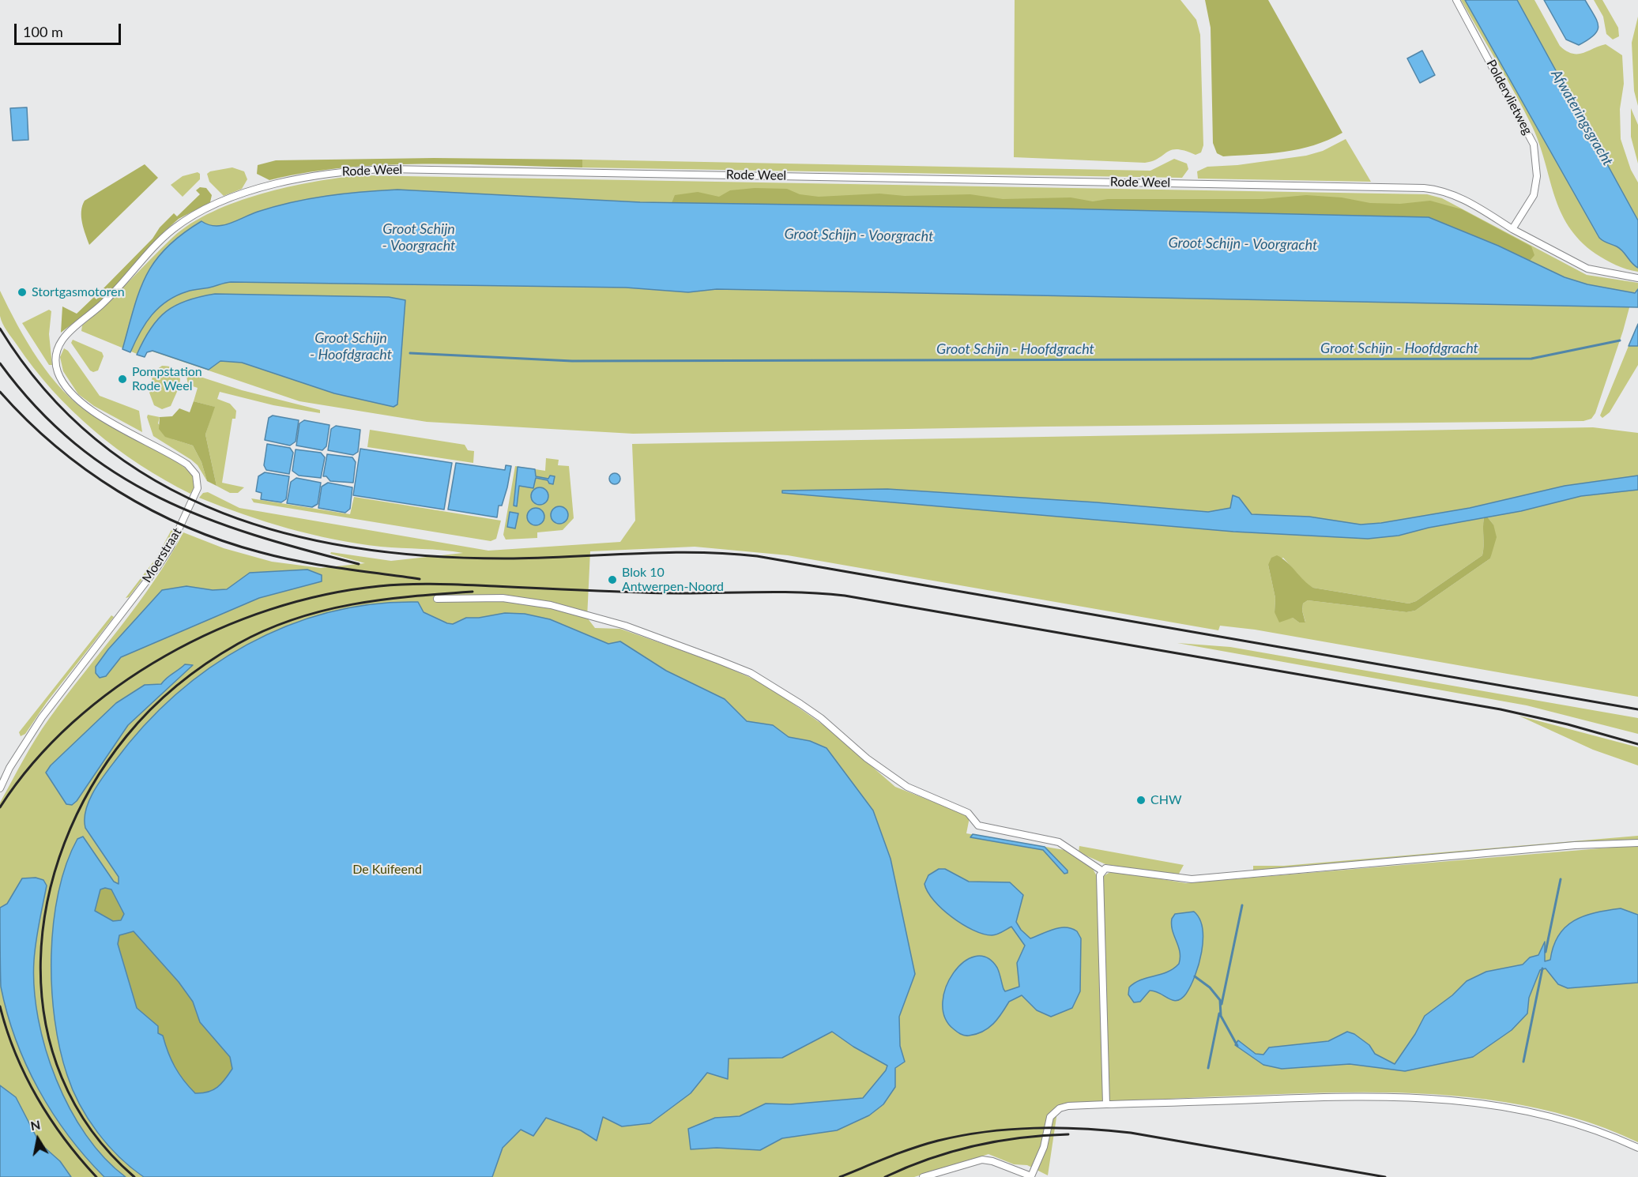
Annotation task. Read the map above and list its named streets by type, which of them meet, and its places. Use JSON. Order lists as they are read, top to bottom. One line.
{"streets":{"street":["Poldervlietweg","Rode Weel","Moerstraat"]},"crossings":[["Poldervlietweg","Rode Weel"],["Rode Weel","Moerstraat"]],"water":["Afwateringsgracht","Groot Schijn - Voorgracht","Groot Schijn - Hoofdgracht"],"parks":["De Kuifeend"],"places":["Stortgasmotoren","Pompstation Rode Weel","Blok 10 Antwerpen-Noord","CHW"],"scale_bar":"100 m","north":"top"}
